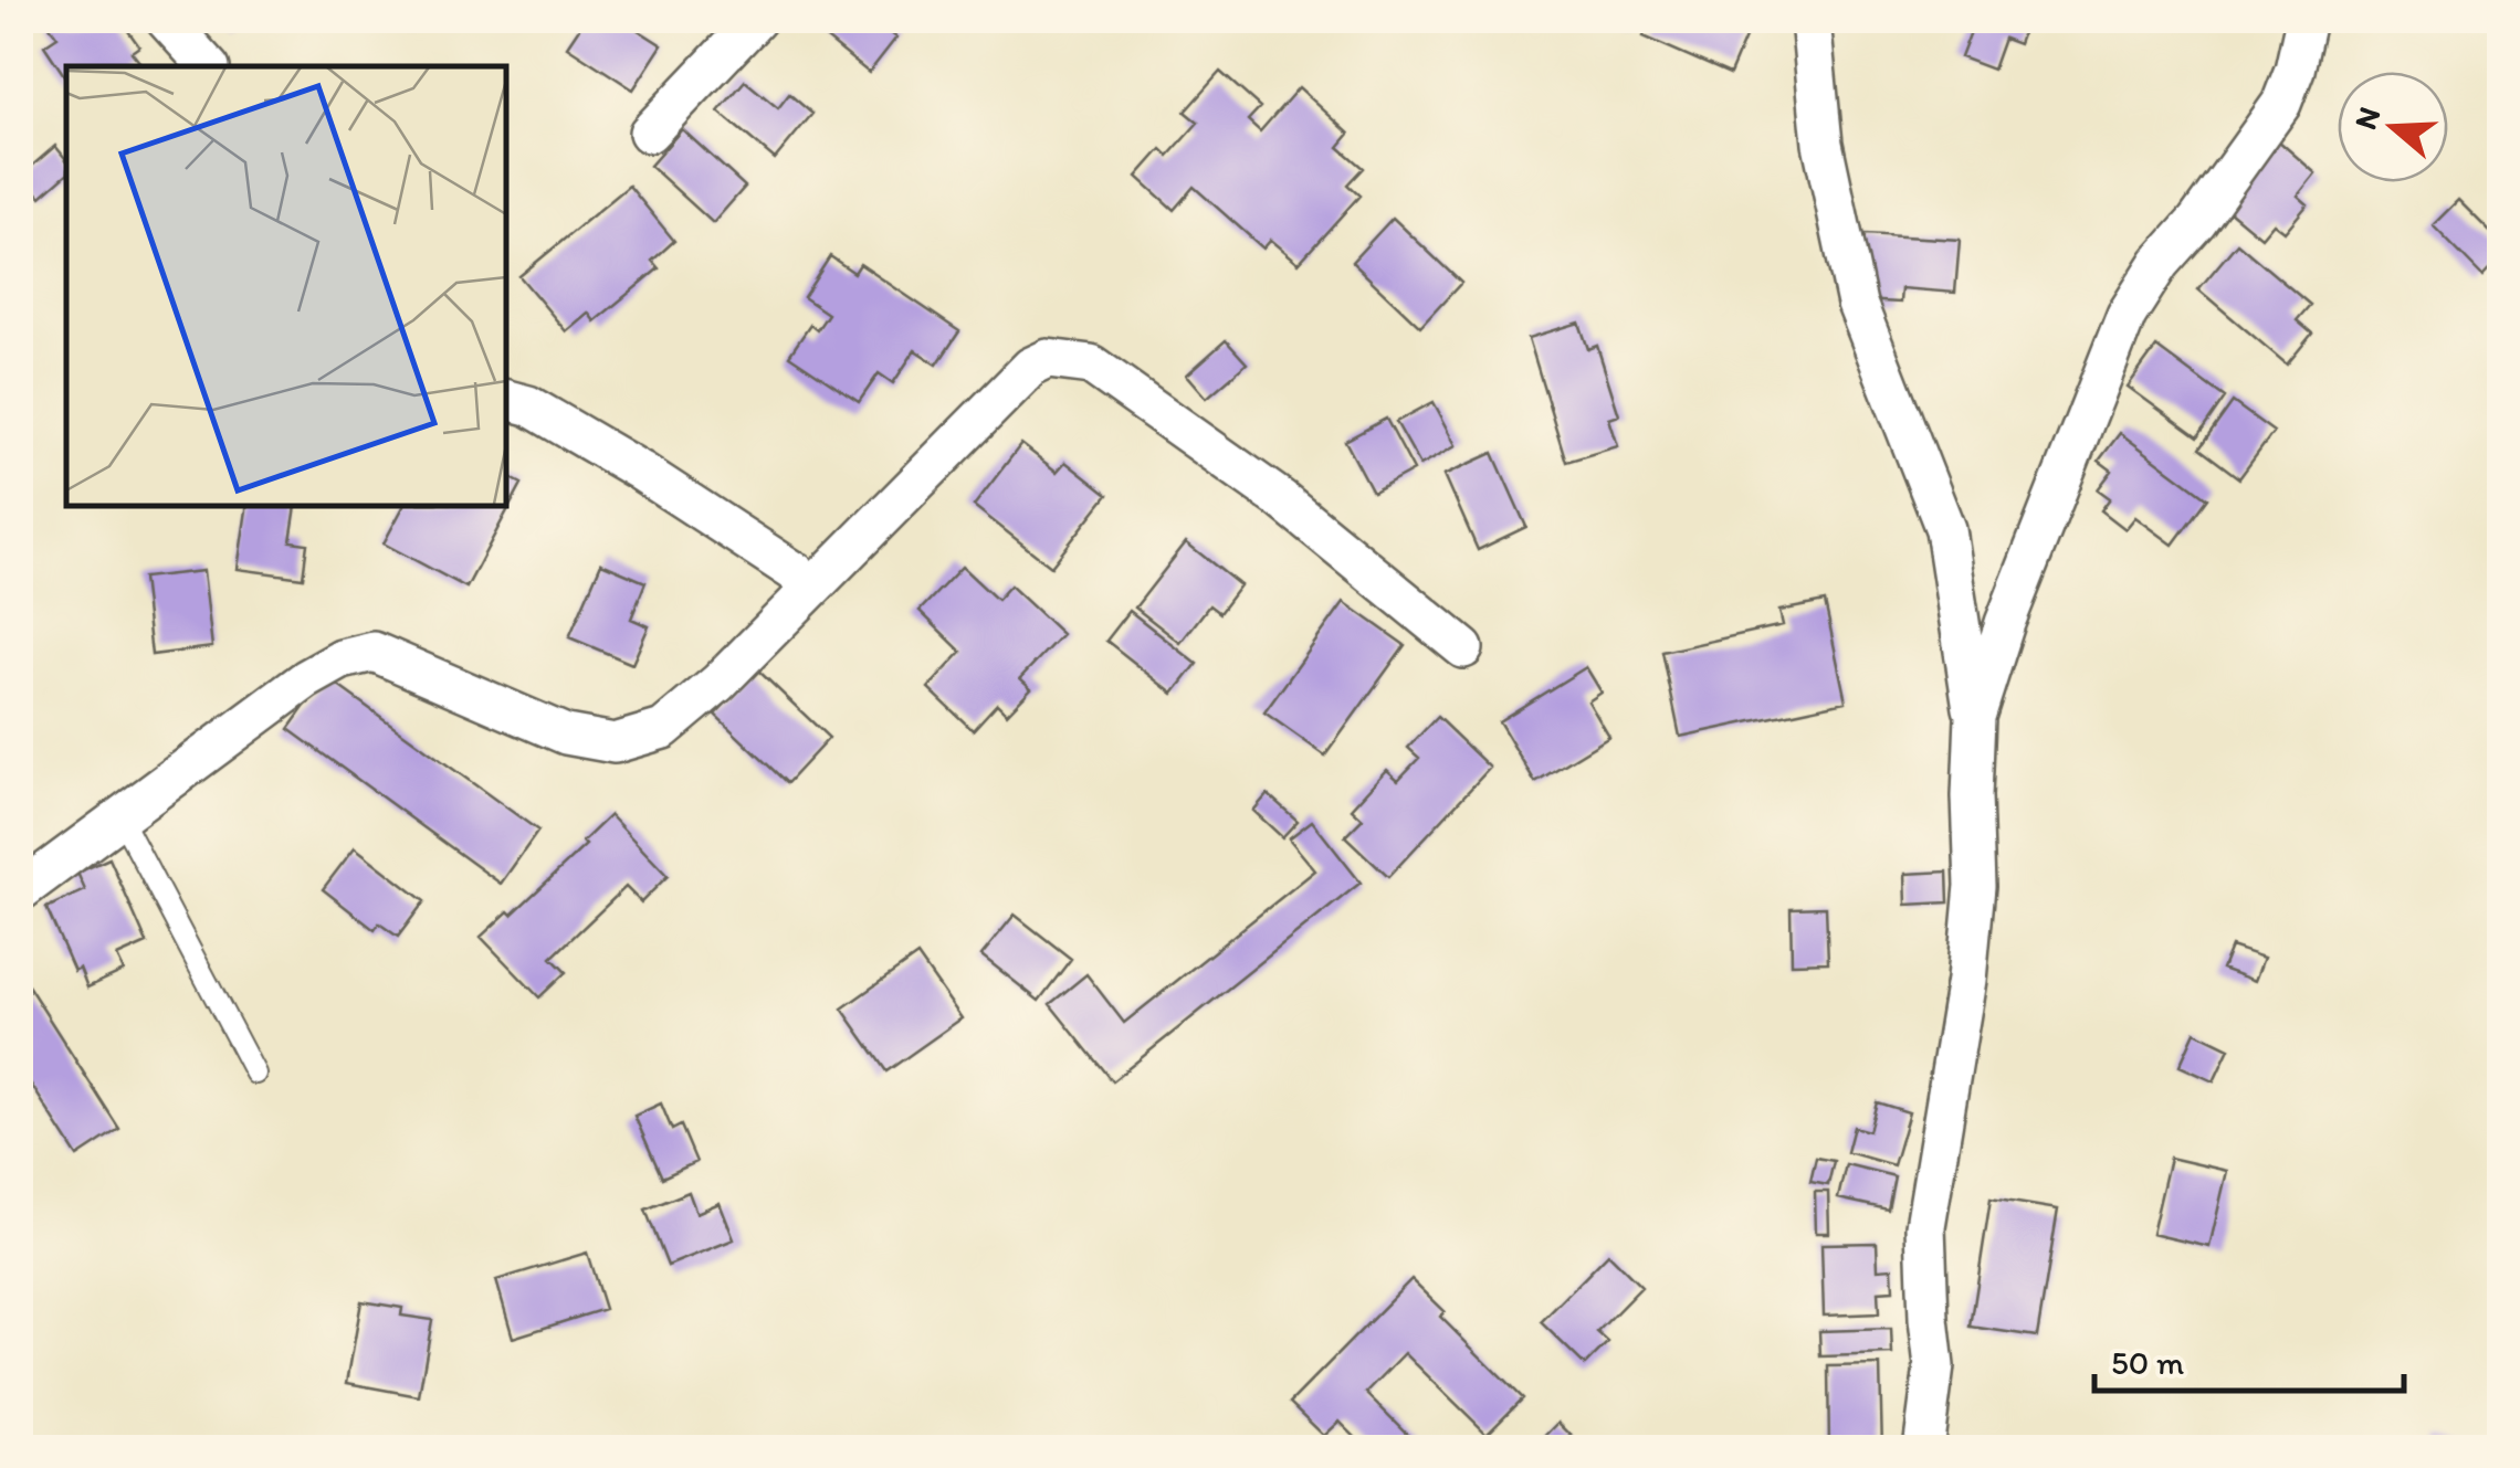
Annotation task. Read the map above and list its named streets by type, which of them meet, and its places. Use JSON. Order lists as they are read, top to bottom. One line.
{"scale_bar":"50 m","north":"left"}
